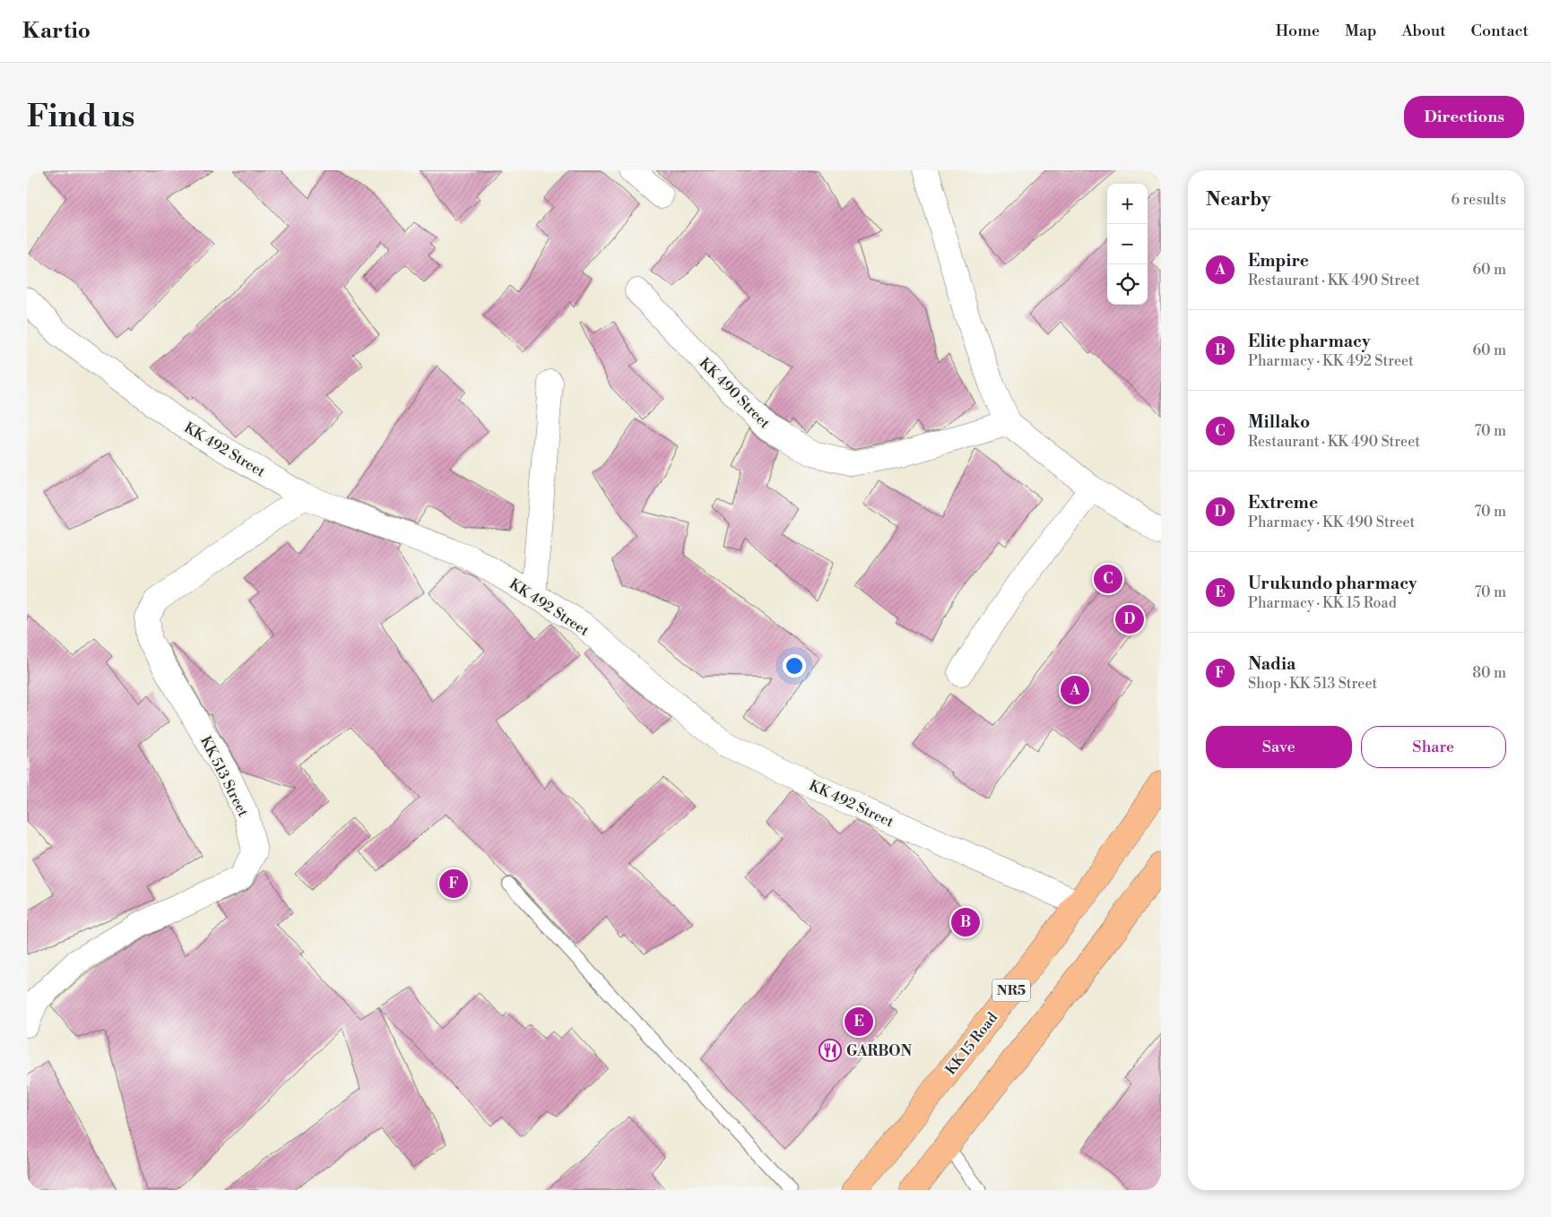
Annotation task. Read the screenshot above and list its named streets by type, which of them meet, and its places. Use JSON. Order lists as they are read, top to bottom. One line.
{"streets":{"highway":["NR5","KK 15 Road"],"street":["KK 490 Street","KK 492 Street","KK 513 Street"]},"crossings":[["KK 492 Street","KK 513 Street"],["KK 492 Street","KK 15 Road"]],"places":{"restaurant":["GARBON"]},"page":{"header":"Kartio","nav":["Home","Map","About","Contact"],"buttons":["Directions",["Save","Share"]],"title":"Find us","heading":["Nearby","6 results"],"map_buttons":["+","−"],"list":[{"mark":"A","name":"Empire","note":"Restaurant · KK 490 Street","value":"60 m"},{"mark":"B","name":"Elite pharmacy","note":"Pharmacy · KK 492 Street","value":"60 m"},{"mark":"C","name":"Millako","note":"Restaurant · KK 490 Street","value":"70 m"},{"mark":"D","name":"Extreme","note":"Pharmacy · KK 490 Street","value":"70 m"},{"mark":"E","name":"Urukundo pharmacy","note":"Pharmacy · KK 15 Road","value":"70 m"},{"mark":"F","name":"Nadia","note":"Shop · KK 513 Street","value":"80 m"}],"pins":["C","D","A","F","B","E"]}}
